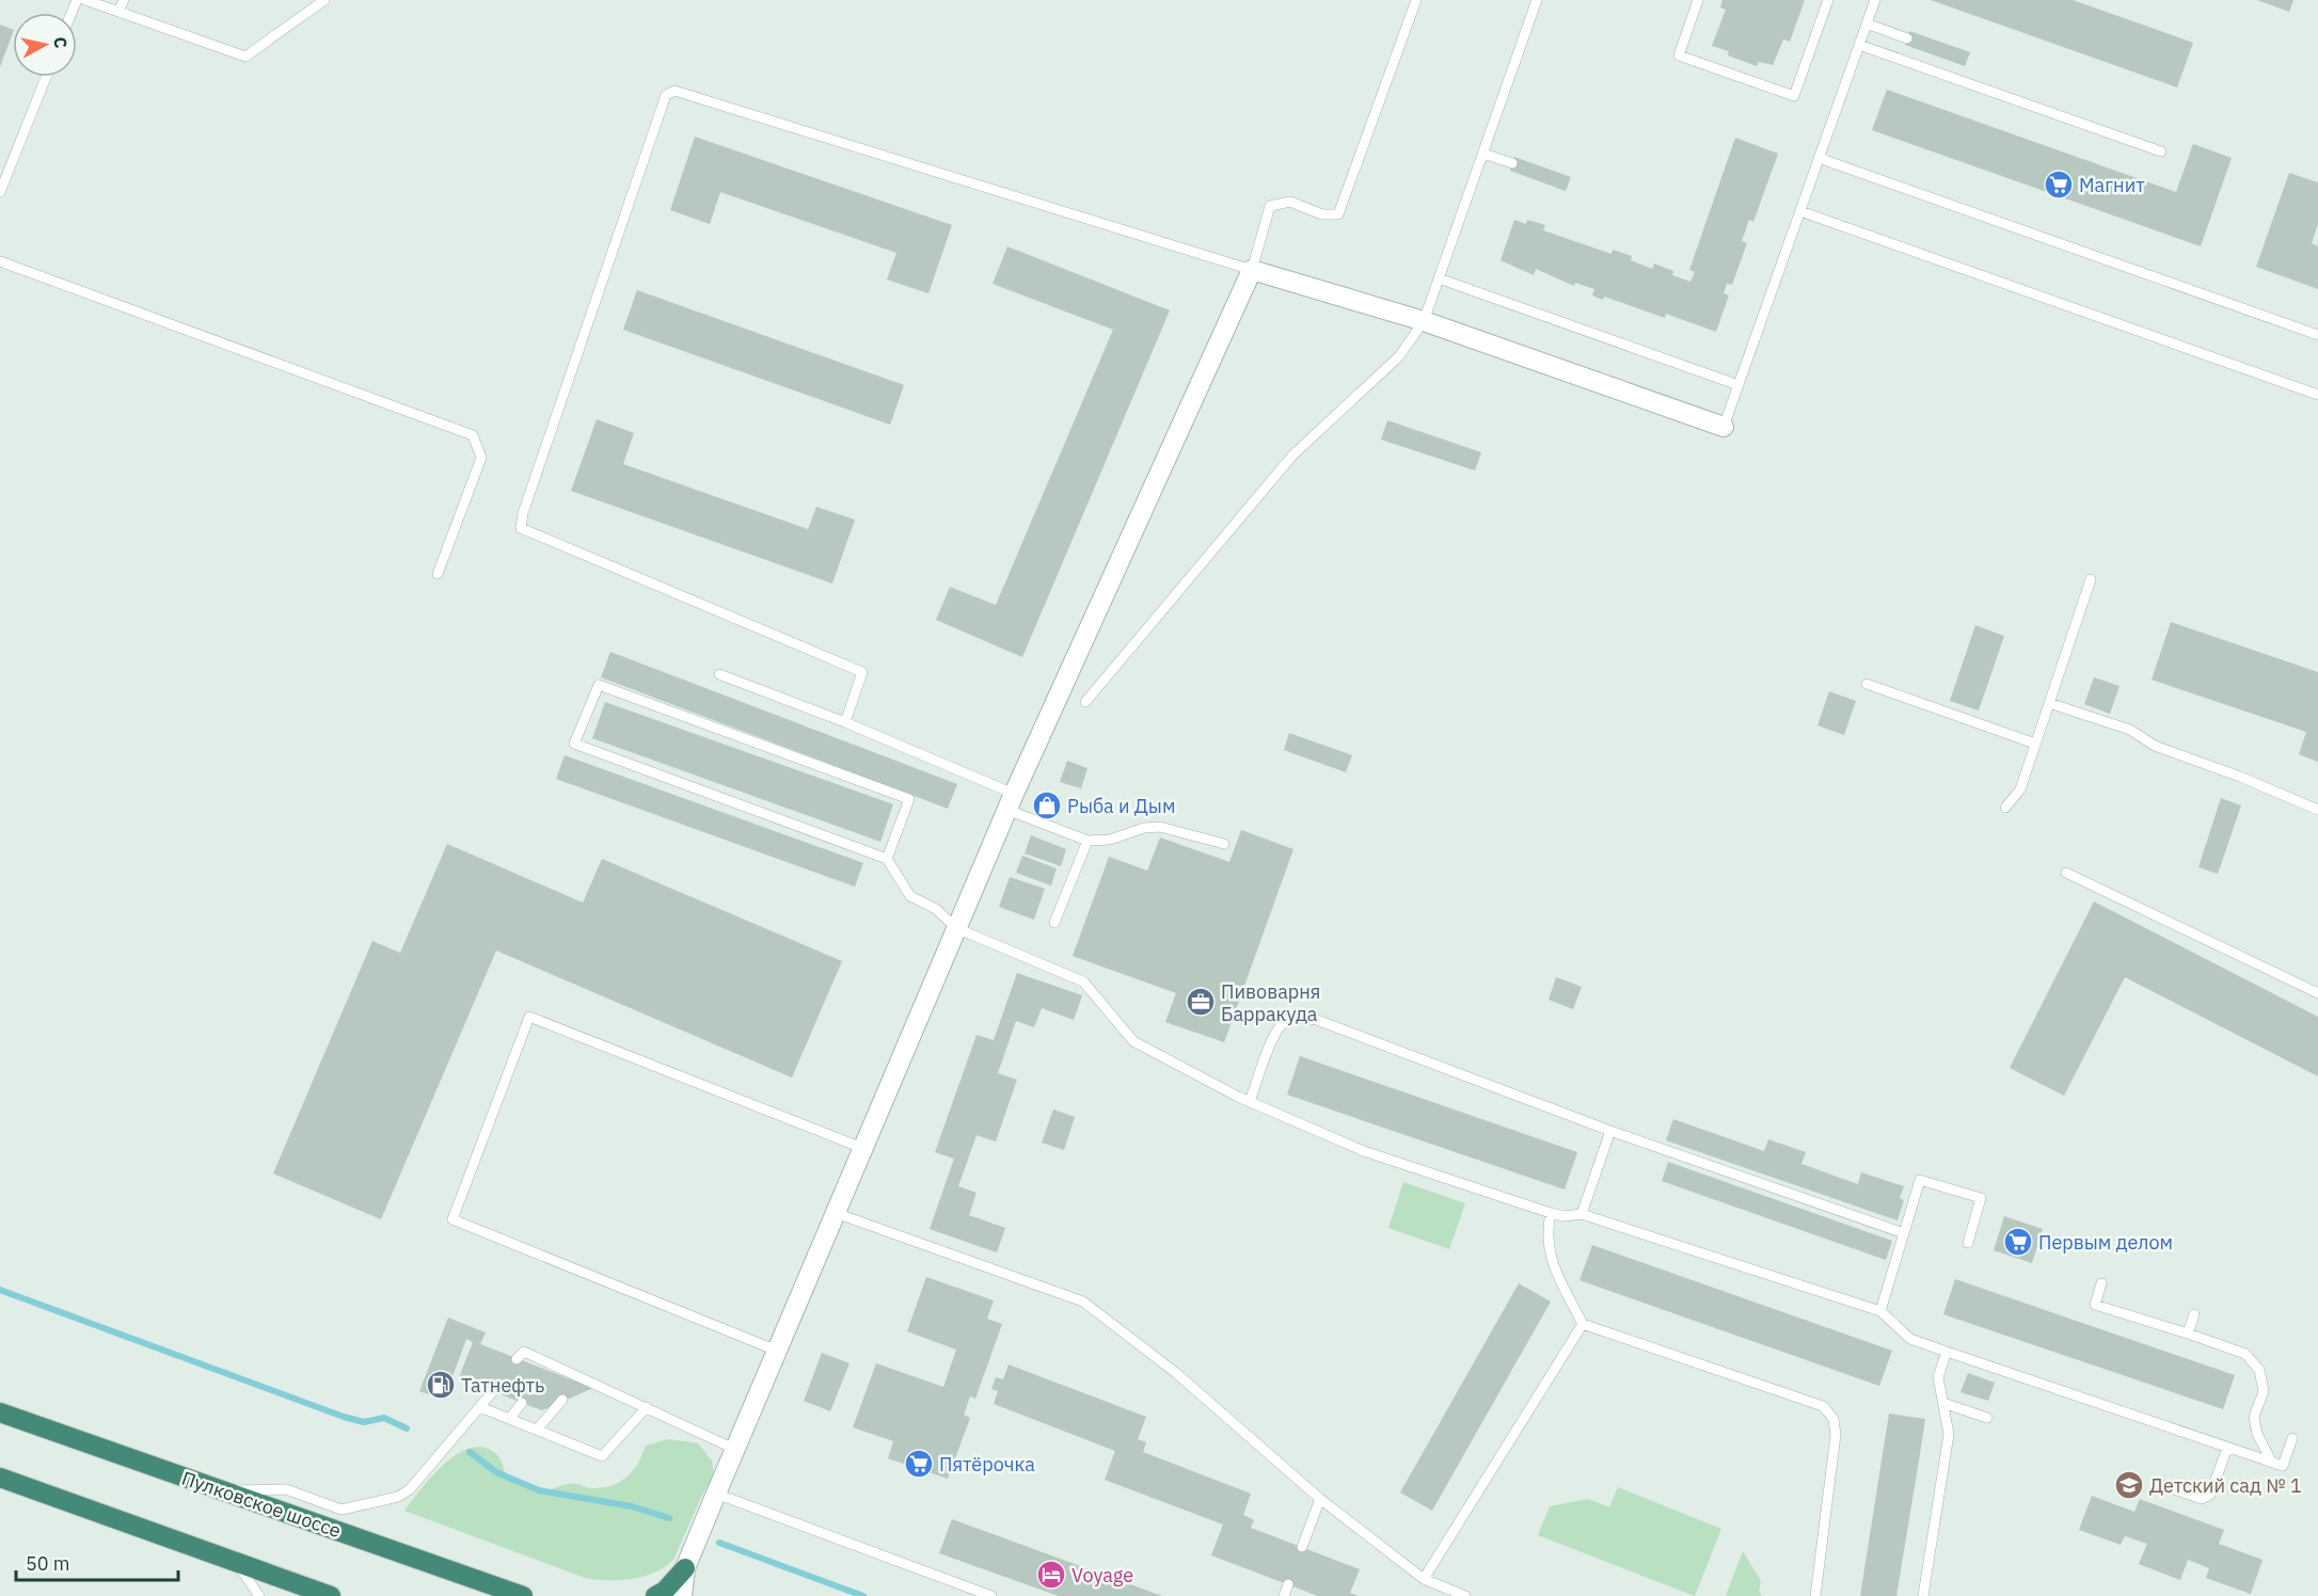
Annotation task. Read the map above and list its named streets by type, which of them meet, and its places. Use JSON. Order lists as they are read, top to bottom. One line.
{"streets":{"highway":["Пулковское шоссе"]},"places":{"supermarket":["Магнит","Первым делом","Пятёрочка"],"shop":["Рыба и Дым"],"office":["Пивоварня Барракуда"],"fuel station":["Татнефть"],"school or university":["Детский сад № 1"],"hotel":["Voyage"]},"scale_bar":"50 m","north":"right"}
